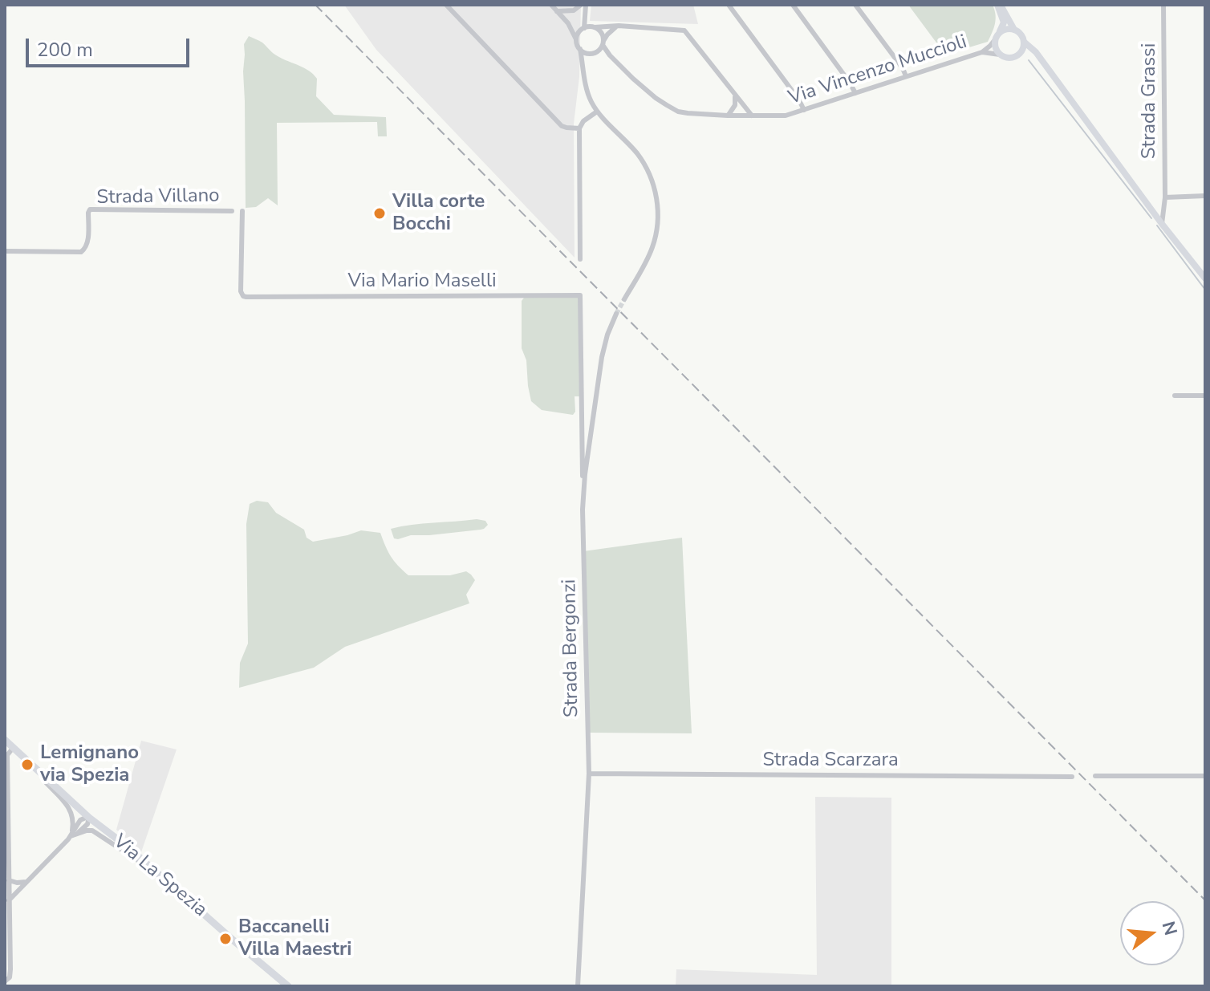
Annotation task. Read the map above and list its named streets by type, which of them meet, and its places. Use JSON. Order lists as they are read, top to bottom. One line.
{"streets":{"main road":["Via La Spezia"],"street":["Via Vincenzo Muccioli","Strada Grassi","Strada Villano","Via Mario Maselli","Strada Bergonzi","Strada Scarzara"]},"crossings":[["Via Mario Maselli","Strada Bergonzi"],["Strada Bergonzi","Strada Scarzara"]],"places":["Villa corte Bocchi","Lemignano via Spezia","Baccanelli Villa Maestri"],"scale_bar":"200 m","north":"right"}
